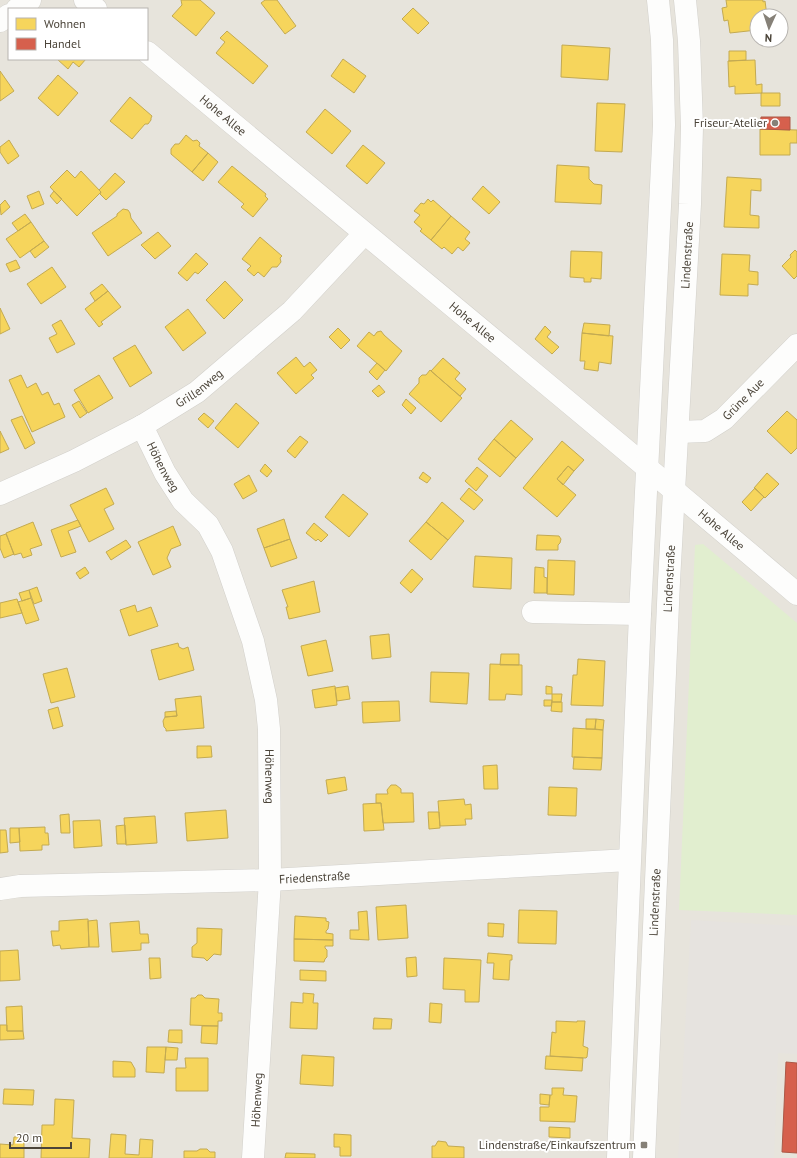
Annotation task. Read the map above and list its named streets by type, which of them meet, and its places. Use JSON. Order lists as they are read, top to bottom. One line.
{"streets":{"street":["Hohe Allee","Lindenstraße","Grillenweg","Grüne Aue","Höhenweg","Friedenstraße"]},"crossings":[["Hohe Allee","Lindenstraße"],["Hohe Allee","Grillenweg"],["Lindenstraße","Grüne Aue"],["Grillenweg","Höhenweg"],["Höhenweg","Friedenstraße"]],"places":{"other":["Friseur-Atelier"],"transit":["Lindenstraße/Einkaufszentrum"]},"legend":["Wohnen","Handel"],"scale_bar":"20 m","north":"bottom"}
